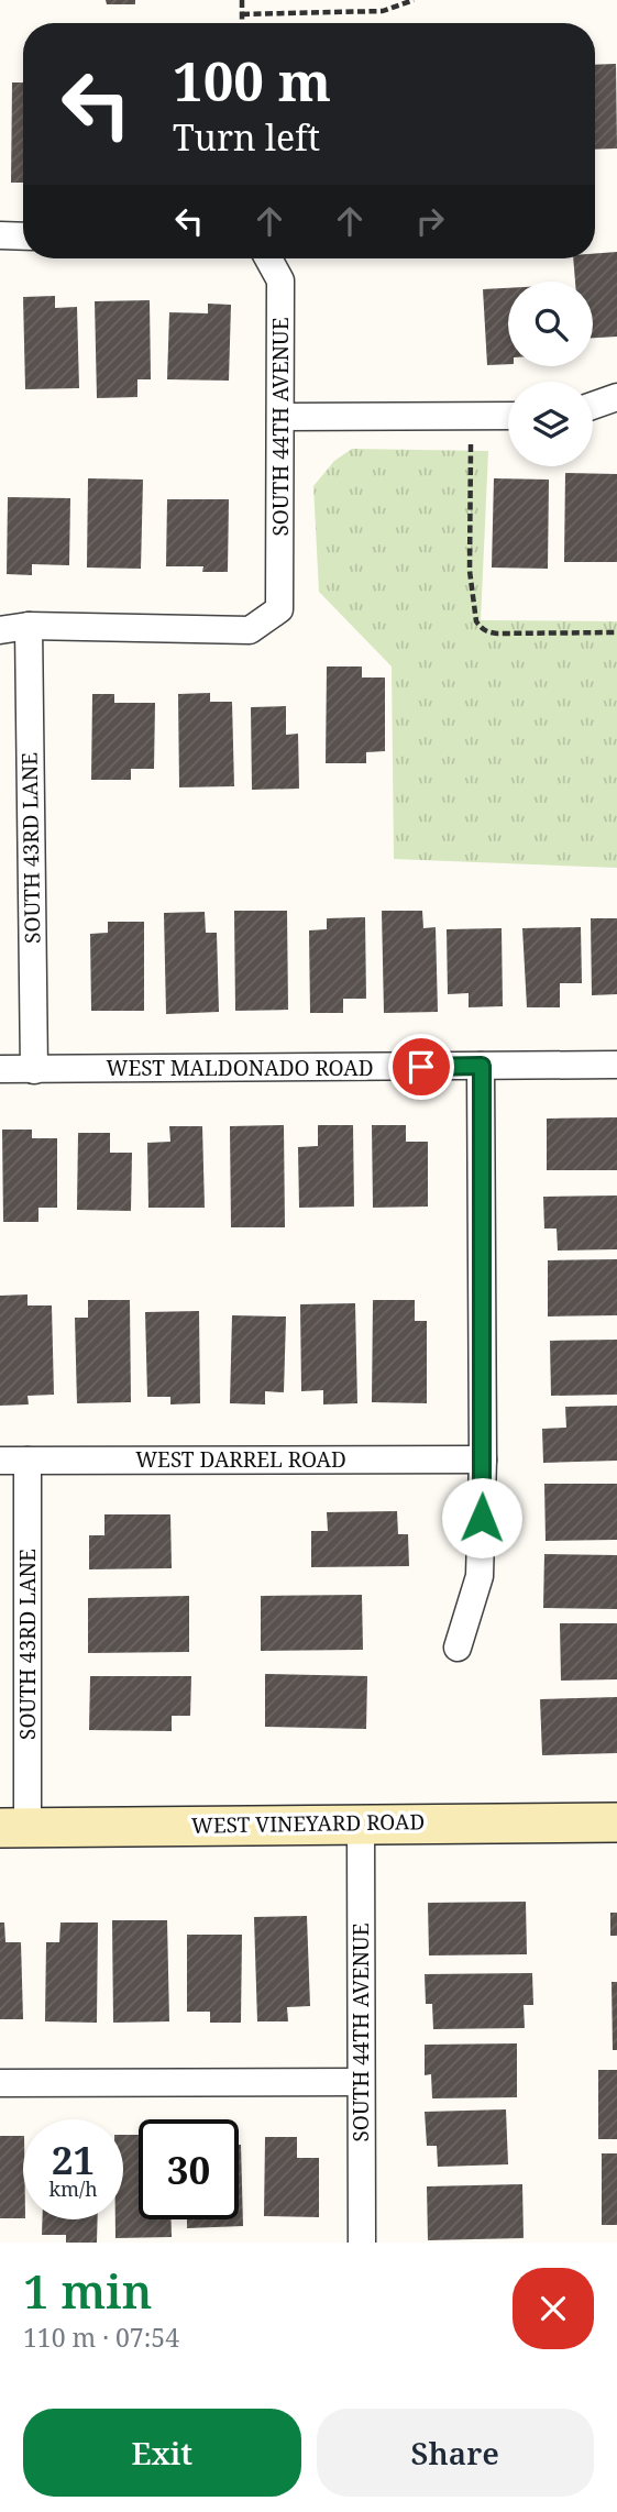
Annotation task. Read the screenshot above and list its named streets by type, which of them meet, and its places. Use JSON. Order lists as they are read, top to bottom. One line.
{"streets":{"street":["SOUTH 44TH AVENUE","SOUTH 43RD LANE","WEST MALDONADO ROAD","WEST DARREL ROAD","WEST VINEYARD ROAD"]},"crossings":[["SOUTH 44TH AVENUE","SOUTH 43RD LANE"],["SOUTH 44TH AVENUE","WEST VINEYARD ROAD"],["SOUTH 43RD LANE","WEST MALDONADO ROAD"],["SOUTH 43RD LANE","WEST DARREL ROAD"],["SOUTH 43RD LANE","WEST VINEYARD ROAD"]],"page":{"turn":["100 m","Turn left"],"speed":"21 km/h","limit":"30","heading":["1 min","110 m · 07:54"],"buttons":["Exit","Share"]}}
